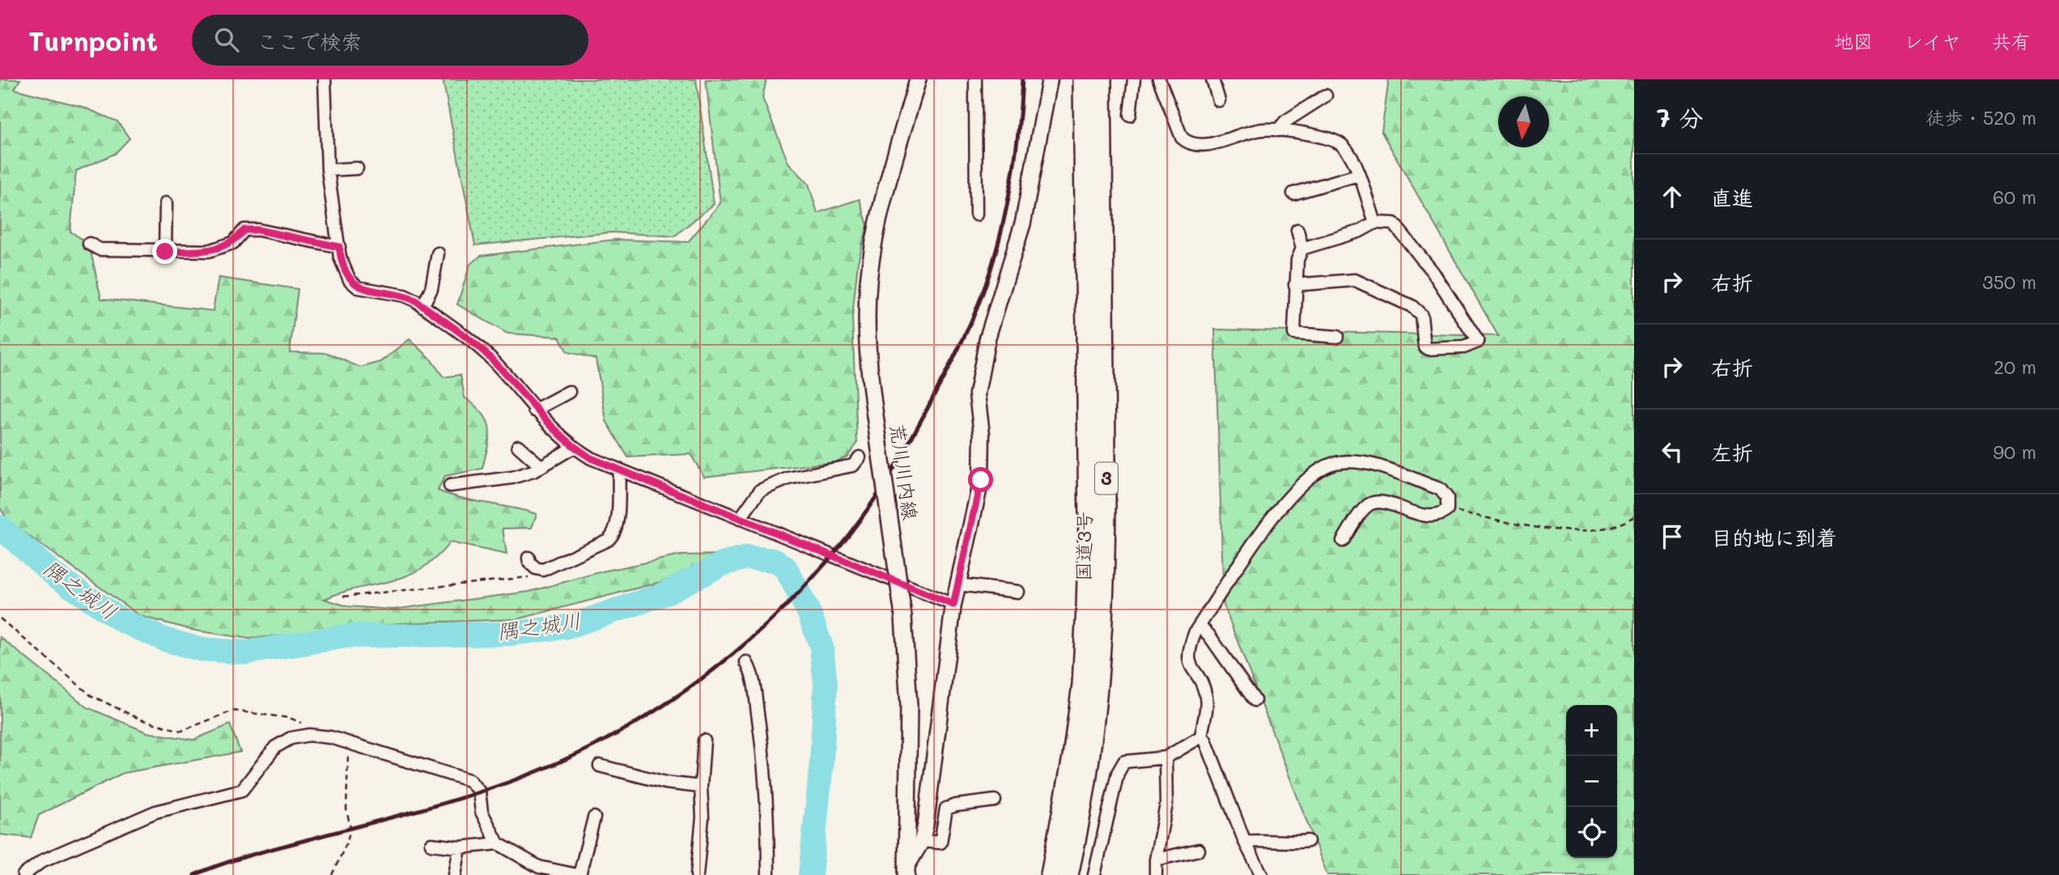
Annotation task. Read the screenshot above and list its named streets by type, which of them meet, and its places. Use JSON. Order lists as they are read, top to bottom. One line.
{"streets":{"highway":["3","国道3号"],"main road":["荒川川内線"]},"water":["隅之城川"],"north":"bottom","page":{"header":"Turnpoint","search":"ここで検索","nav":["地図","レイヤ","共有"],"heading":["7 分","徒歩 · 520 m"],"list":[["直進","60 m"],["右折","350 m"],["右折","20 m"],["左折","90 m"],"目的地に到着"],"map_buttons":["+","−"]}}
